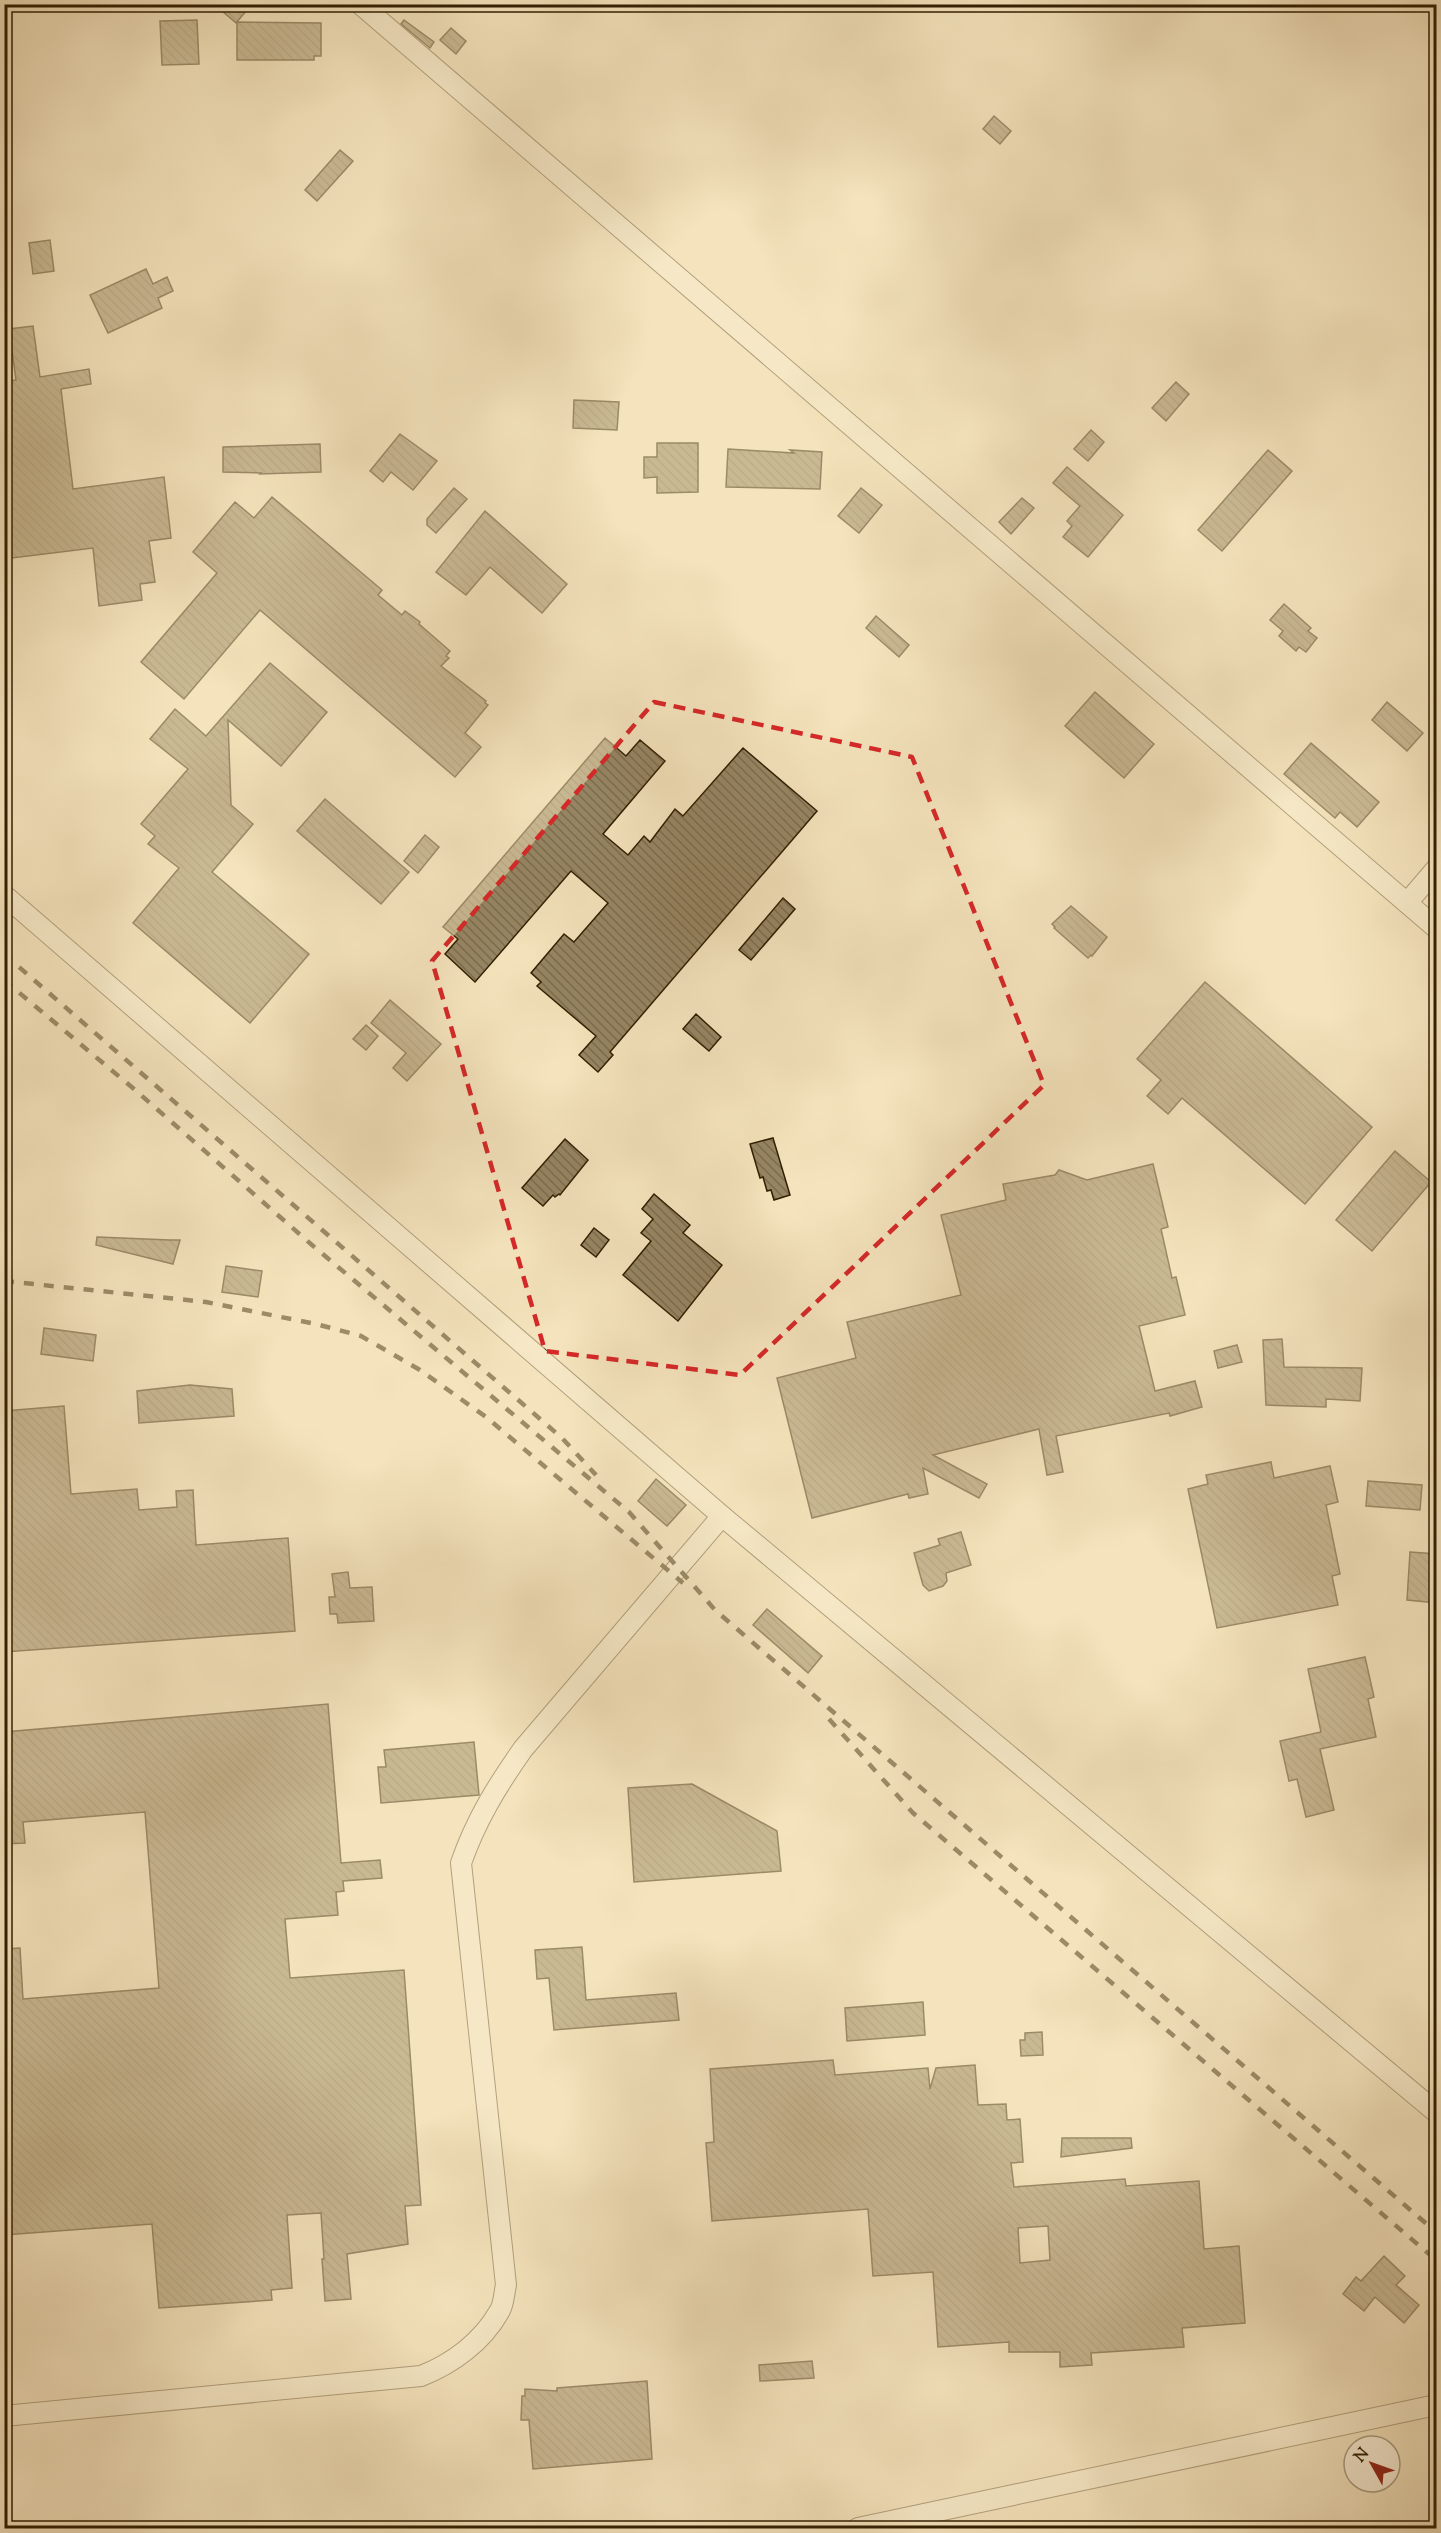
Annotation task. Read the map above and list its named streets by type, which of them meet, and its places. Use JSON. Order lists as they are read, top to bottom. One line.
{"north":"top left"}
